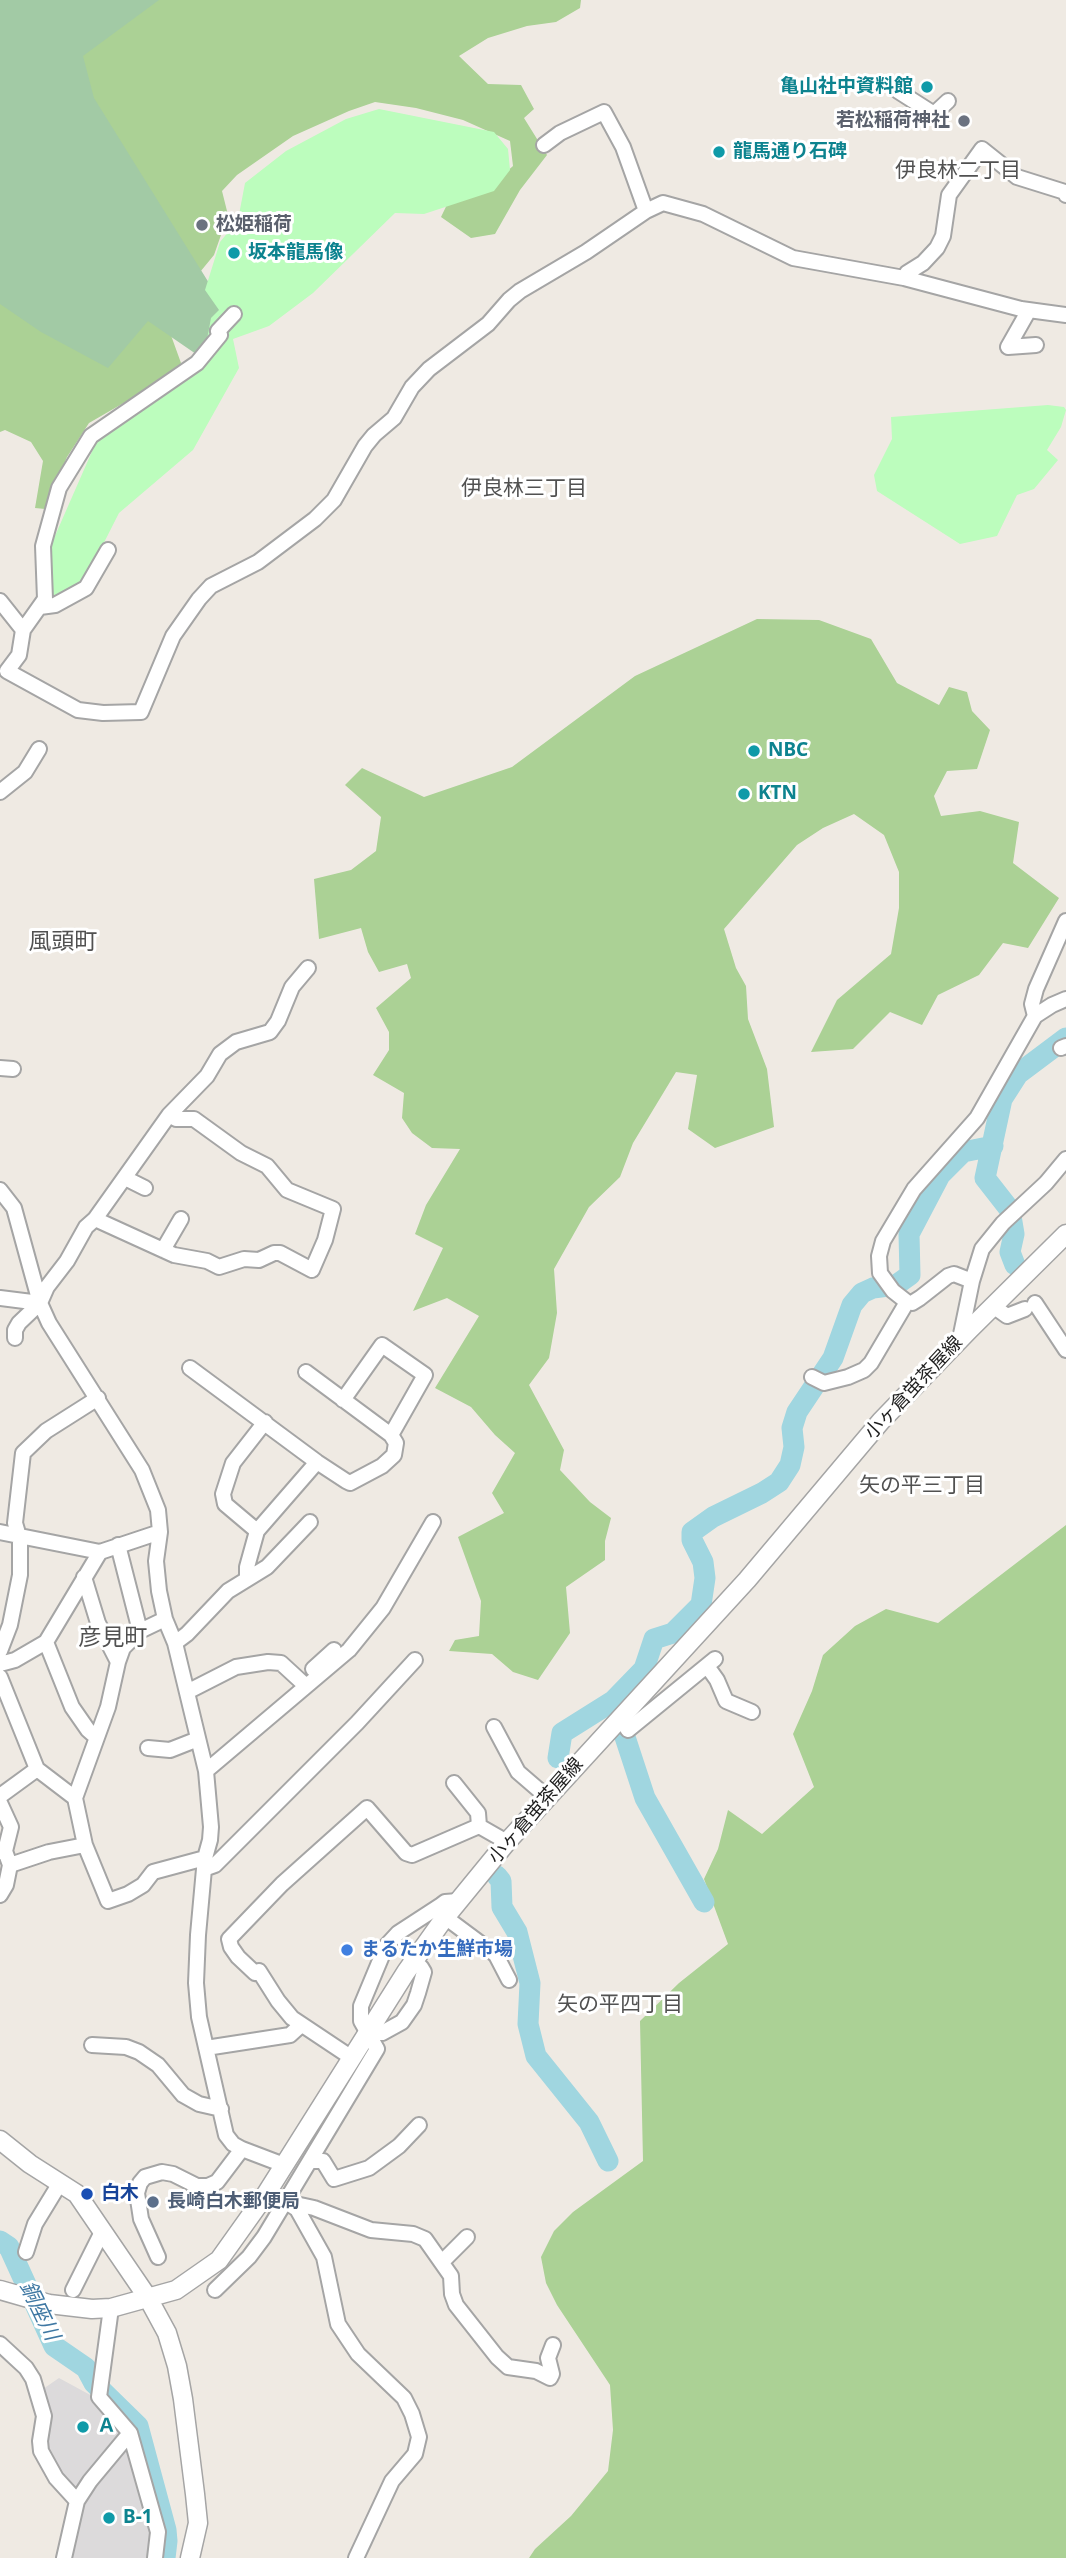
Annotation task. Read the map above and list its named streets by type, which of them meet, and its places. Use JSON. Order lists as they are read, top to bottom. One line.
{"streets":{"street":["小ヶ倉蛍茶屋線"]},"districts":["伊良林二丁目","伊良林三丁目","風頭町","矢の平三丁目","彦見町","矢の平四丁目"],"water":["銅座川"],"places":["亀山社中資料館","若松稲荷神社","龍馬通り石碑","松姫稲荷","坂本龍馬像","NBC","KTN","まるたか生鮮市場","白木","長崎白木郵便局","Ａ","B-1"]}
